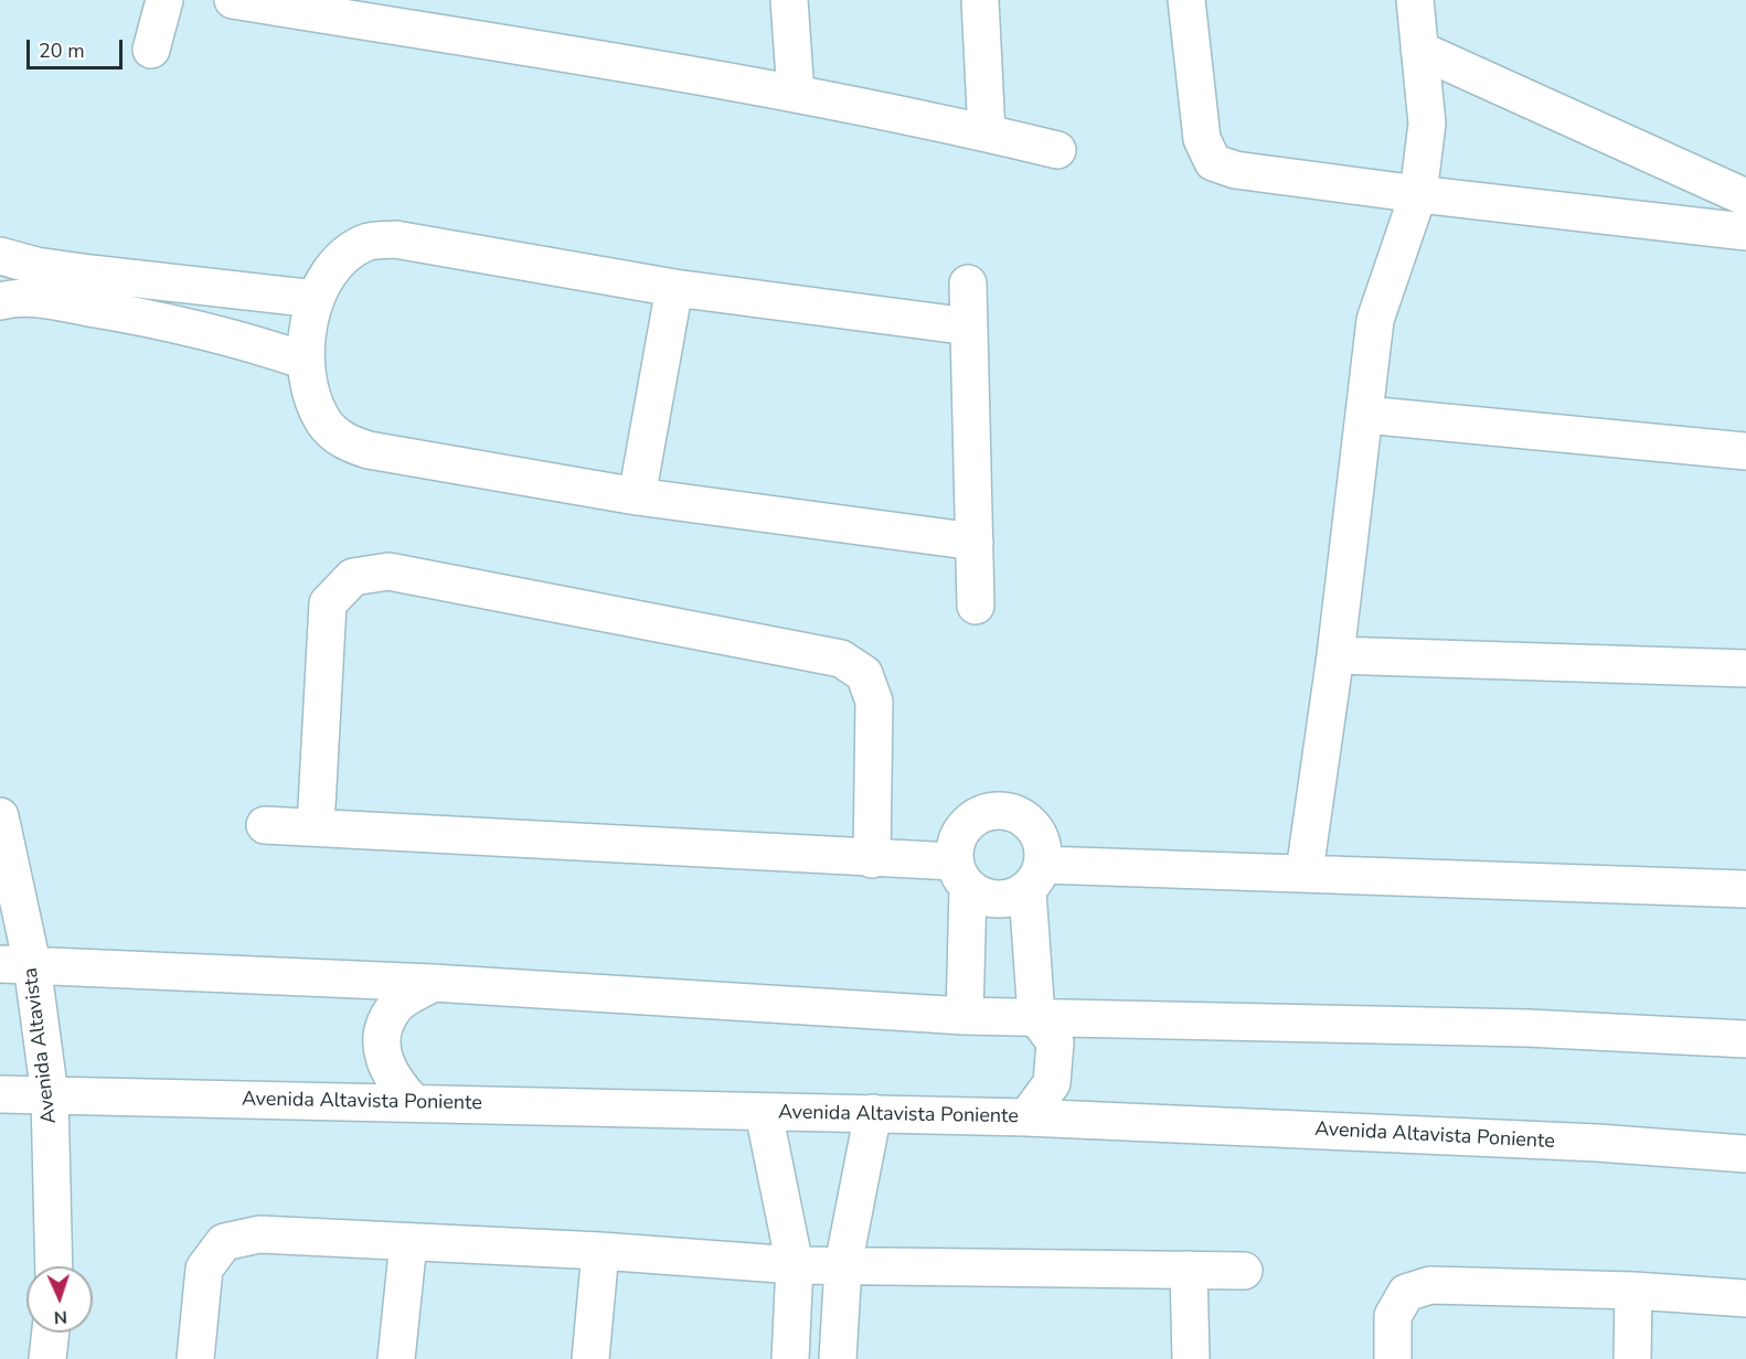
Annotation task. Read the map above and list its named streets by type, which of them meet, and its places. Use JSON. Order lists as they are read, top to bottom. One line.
{"streets":{"street":["Avenida Altavista","Avenida Altavista Poniente"]},"crossings":[["Avenida Altavista","Avenida Altavista Poniente"]],"scale_bar":"20 m","north":"bottom"}
